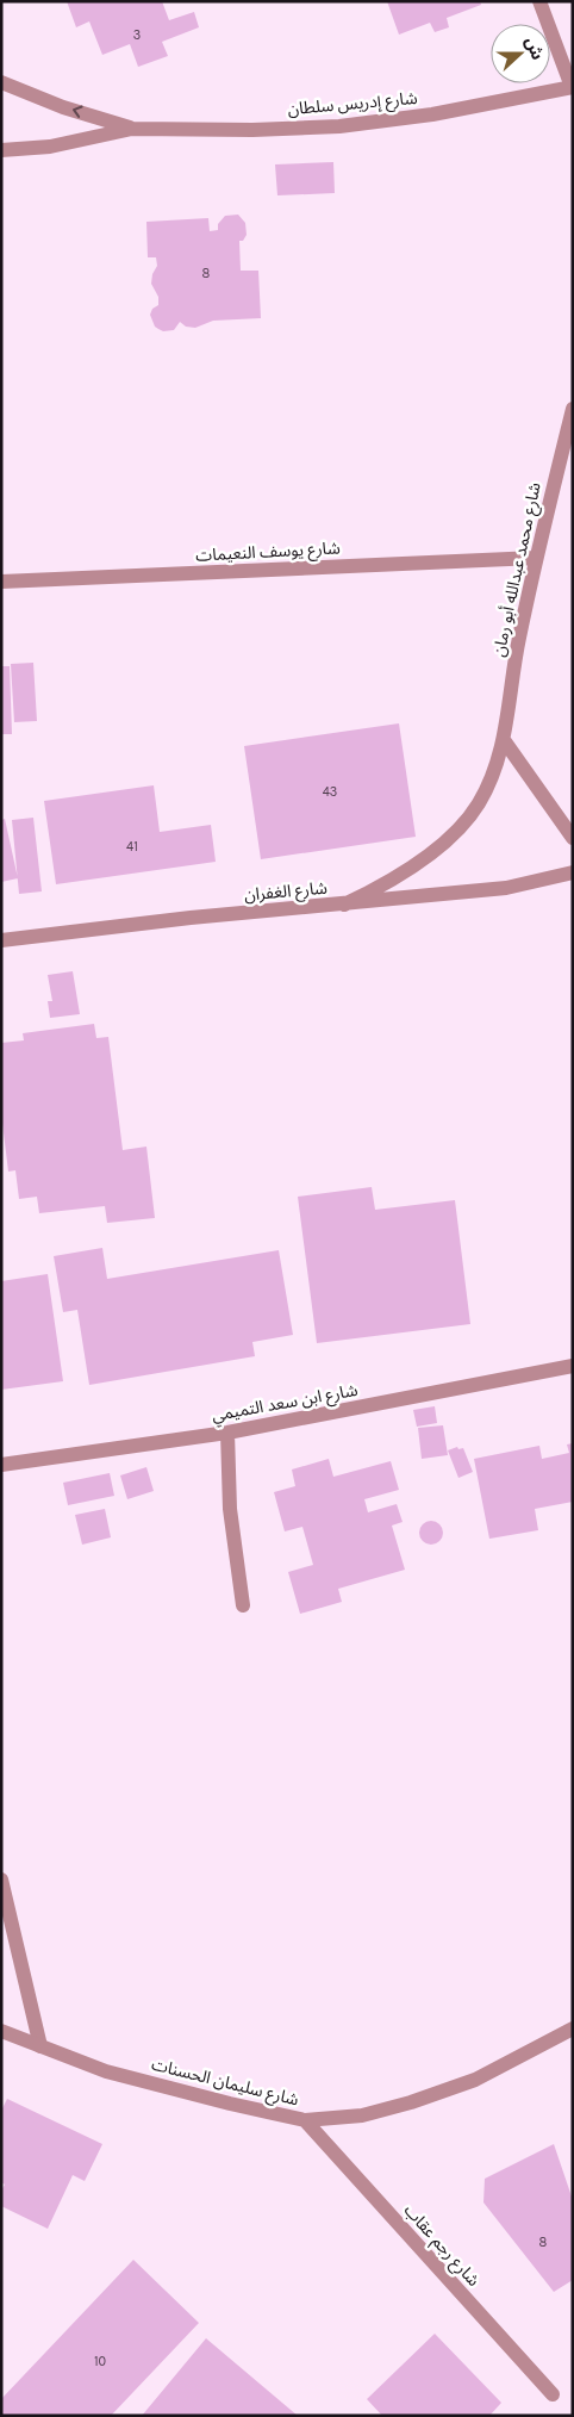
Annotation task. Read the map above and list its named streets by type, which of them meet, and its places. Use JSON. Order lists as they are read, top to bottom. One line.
{"streets":{"street":["شارع إدريس سلطان","شارع يوسف النعيمات","شارع محمد عبدالله أبو رمان","شارع الغفران","شارع ابن سعد التميمي","شارع سليمان الحسنات","شارع رجم عقاب"]},"crossings":[["شارع يوسف النعيمات","شارع محمد عبدالله أبو رمان"],["شارع محمد عبدالله أبو رمان","شارع الغفران"],["شارع سليمان الحسنات","شارع رجم عقاب"]],"house_numbers":["3","8","43","41","8","10"],"north":"right"}
